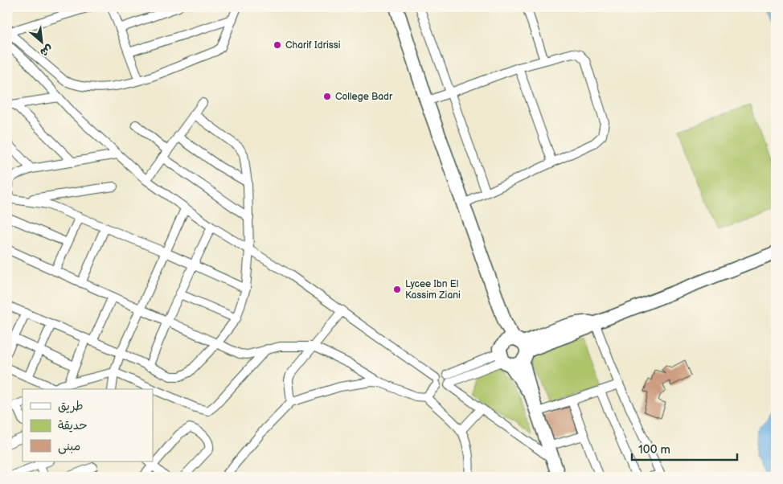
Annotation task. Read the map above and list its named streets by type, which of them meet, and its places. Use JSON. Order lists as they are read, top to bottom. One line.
{"places":["Charif Idrissi","College Badr","Lycee Ibn El Kassim Ziani"],"legend":["طريق","حديقة","مبنى"],"scale_bar":"100 m","north":"bottom right"}
